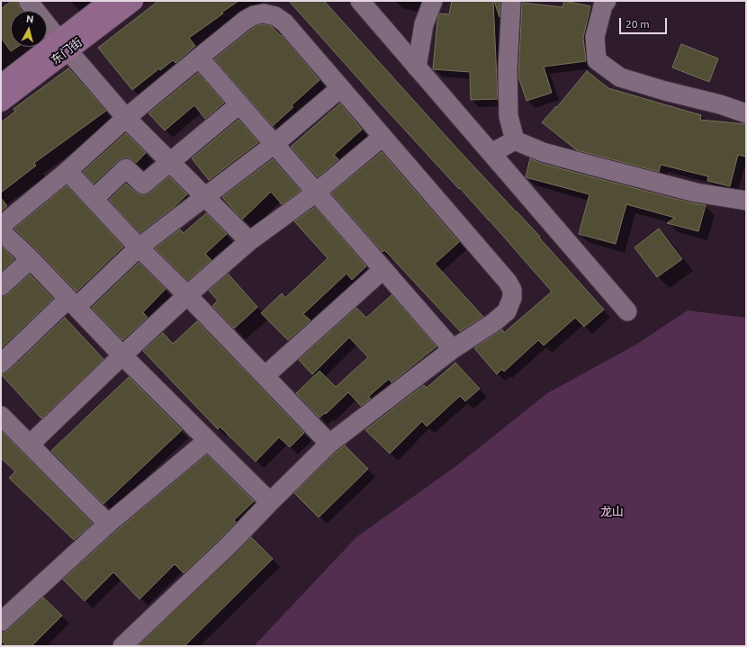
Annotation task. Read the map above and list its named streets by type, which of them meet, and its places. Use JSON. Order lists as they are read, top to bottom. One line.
{"streets":{"street":["东门街"]},"parks":["龙山"],"scale_bar":"20 m","north":"top"}
